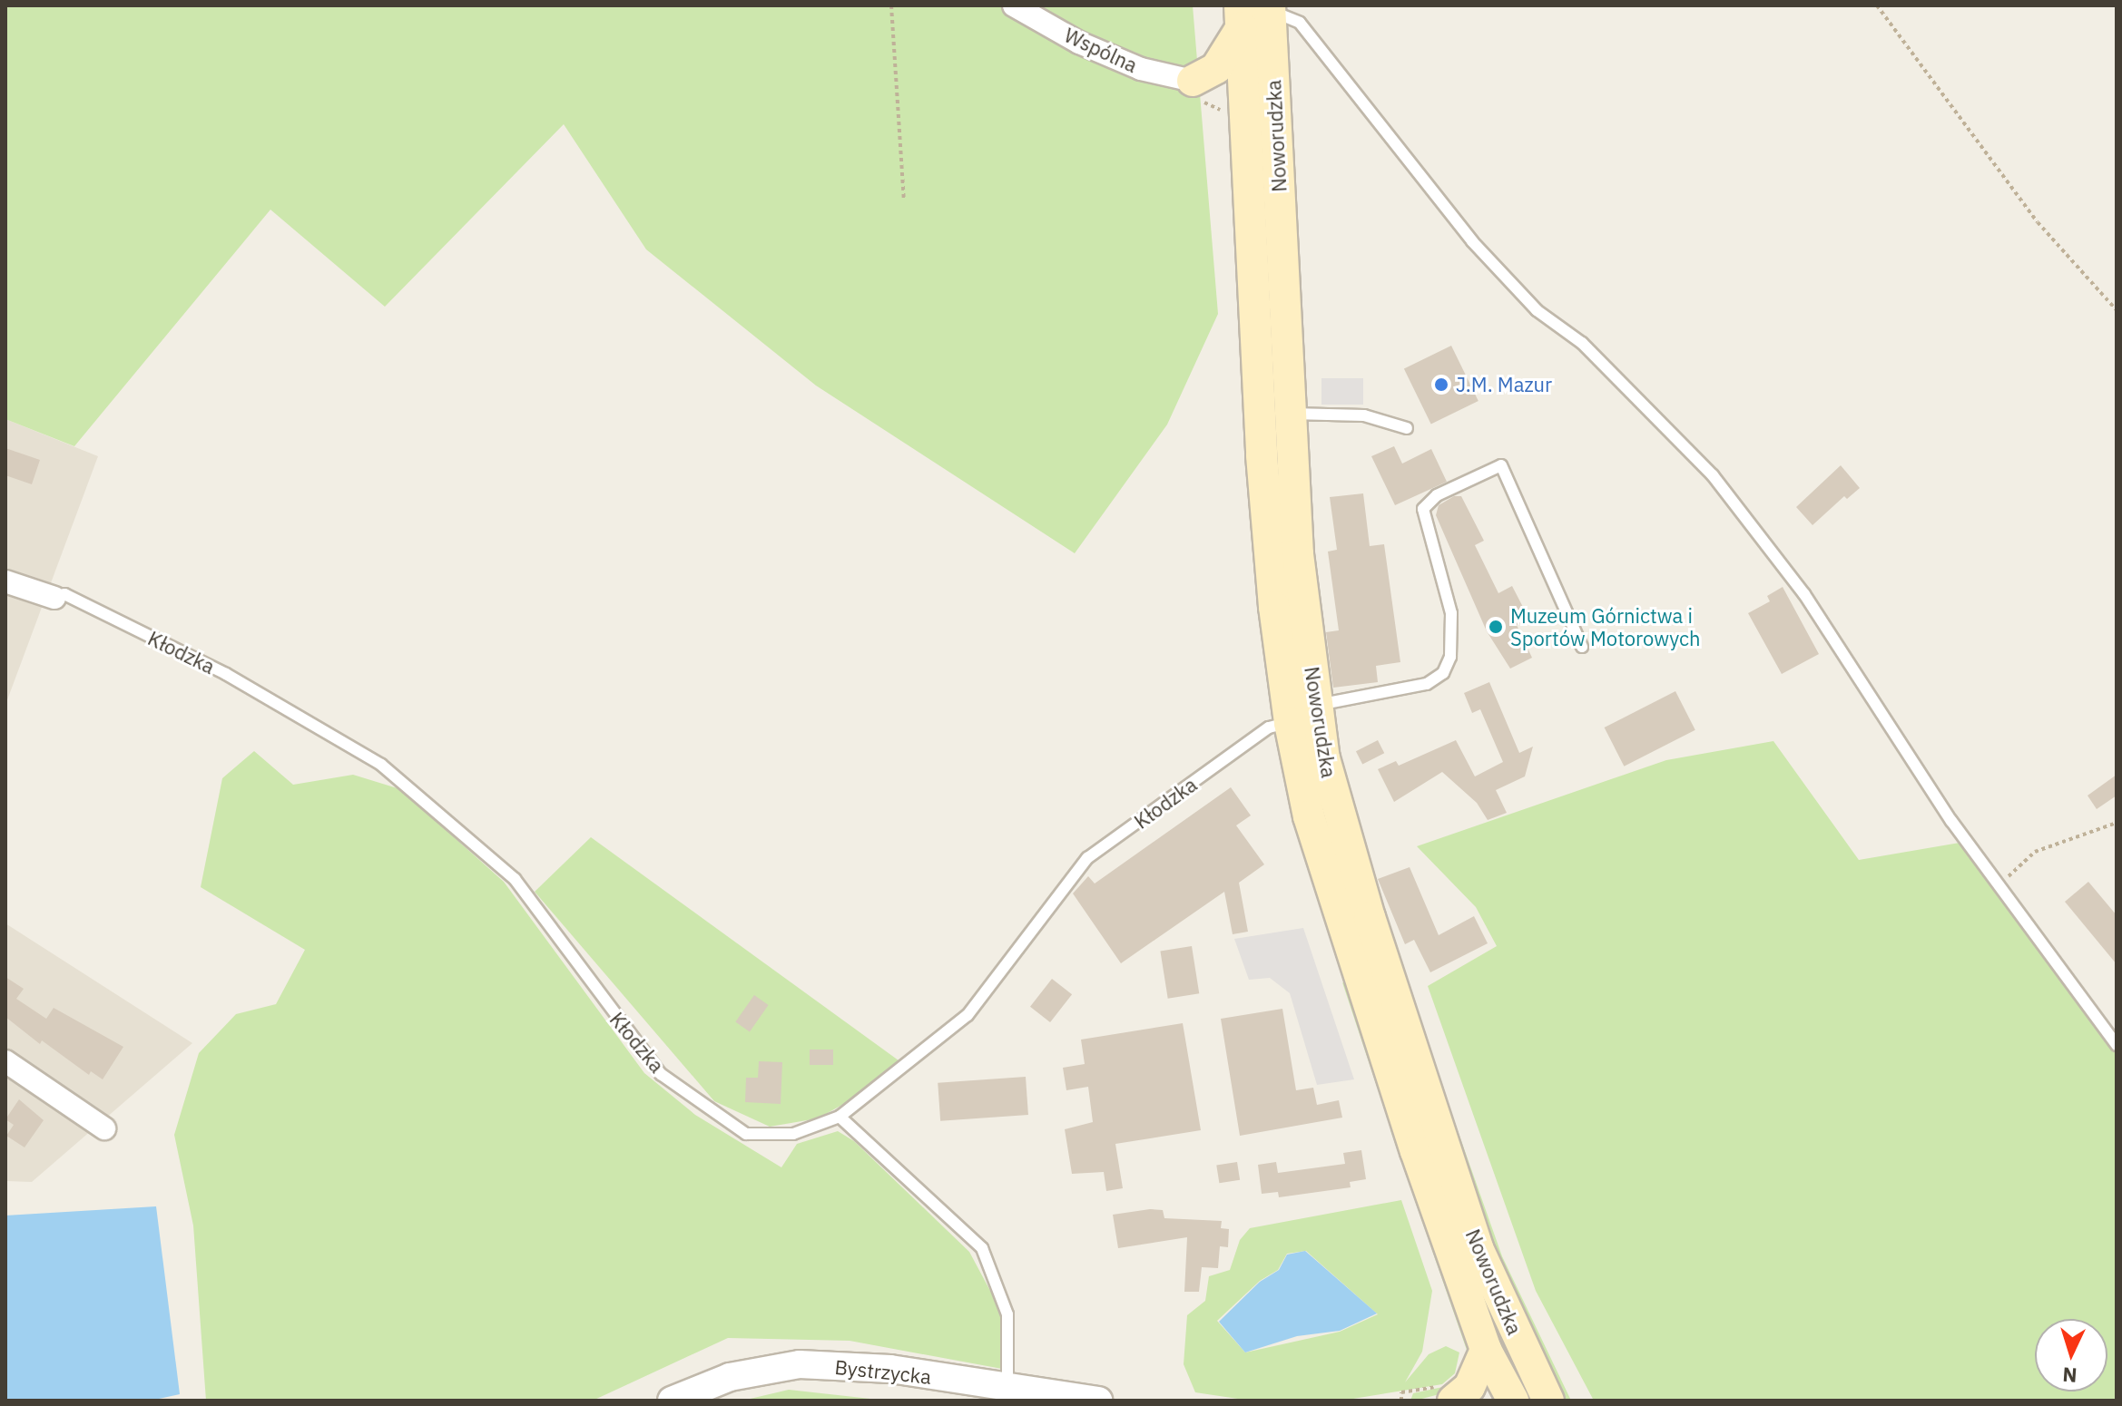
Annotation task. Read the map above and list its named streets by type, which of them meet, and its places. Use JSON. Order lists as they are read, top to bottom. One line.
{"streets":{"main road":["Noworudzka"],"street":["Wspólna","Kłodzka","Bystrzycka"]},"crossings":[["Noworudzka","Kłodzka"]],"places":["J.M. Mazur","Muzeum Górnictwa i Sportów Motorowych"],"north":"bottom"}
